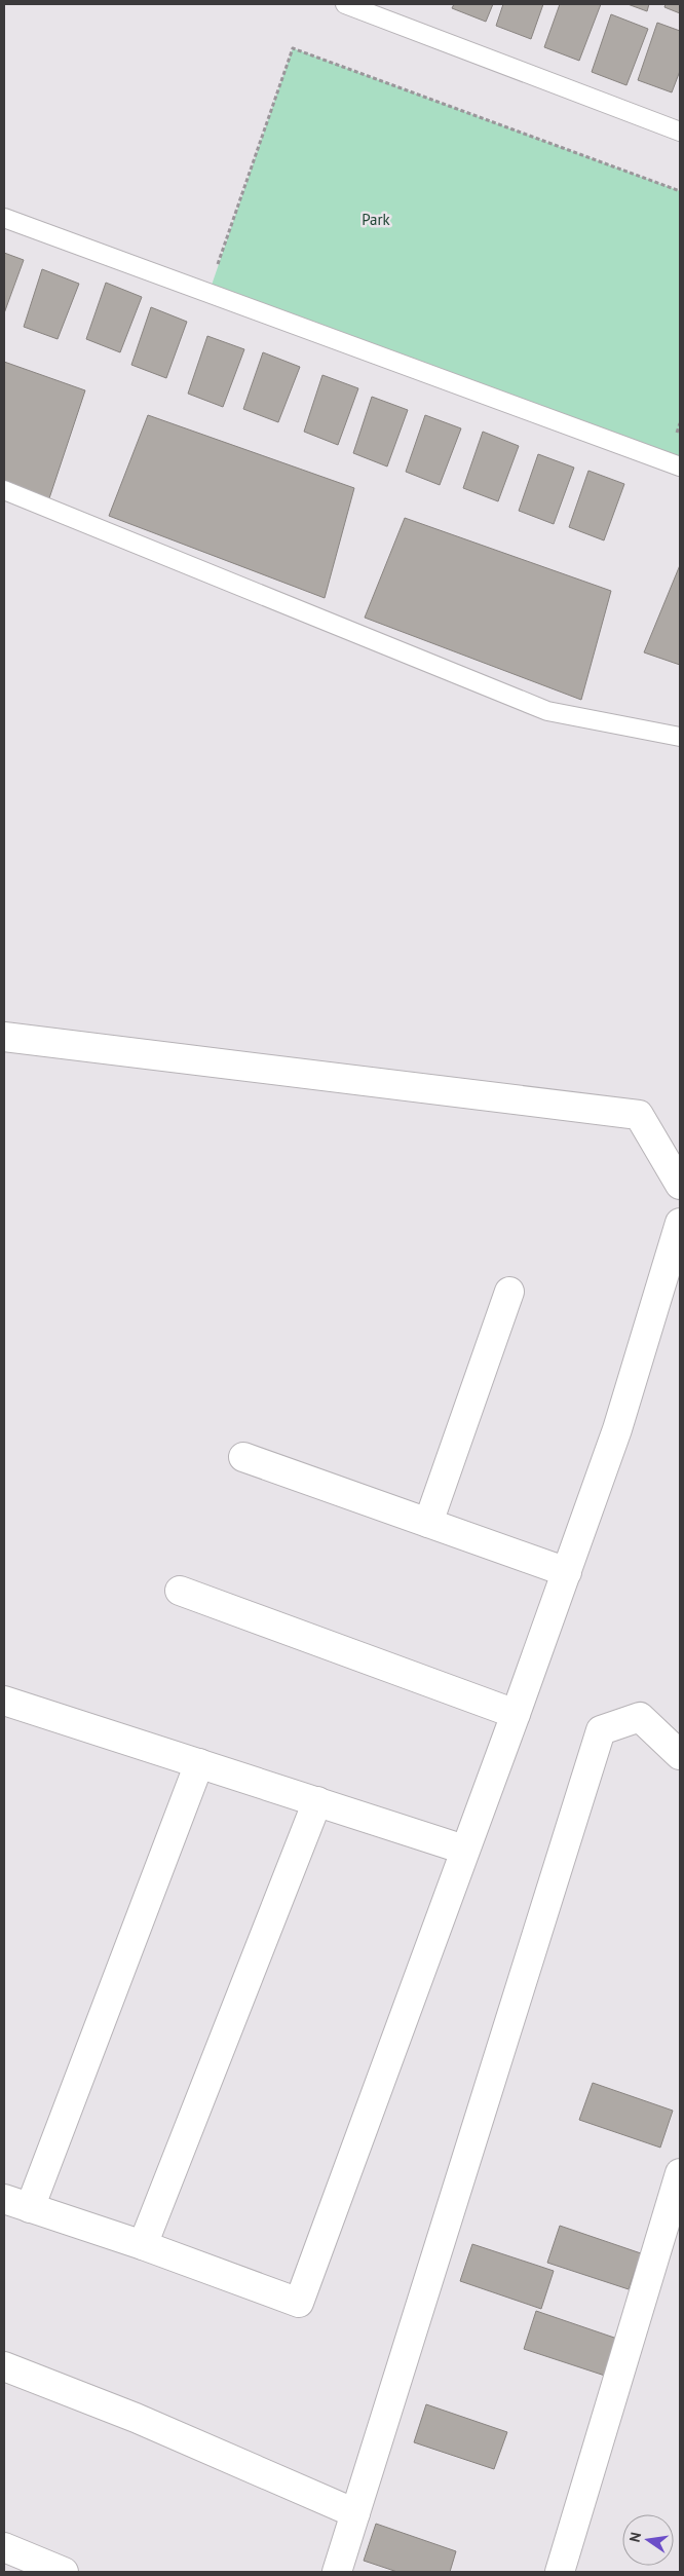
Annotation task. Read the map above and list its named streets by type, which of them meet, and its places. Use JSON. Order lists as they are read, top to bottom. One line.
{"parks":["Park"],"north":"left"}
